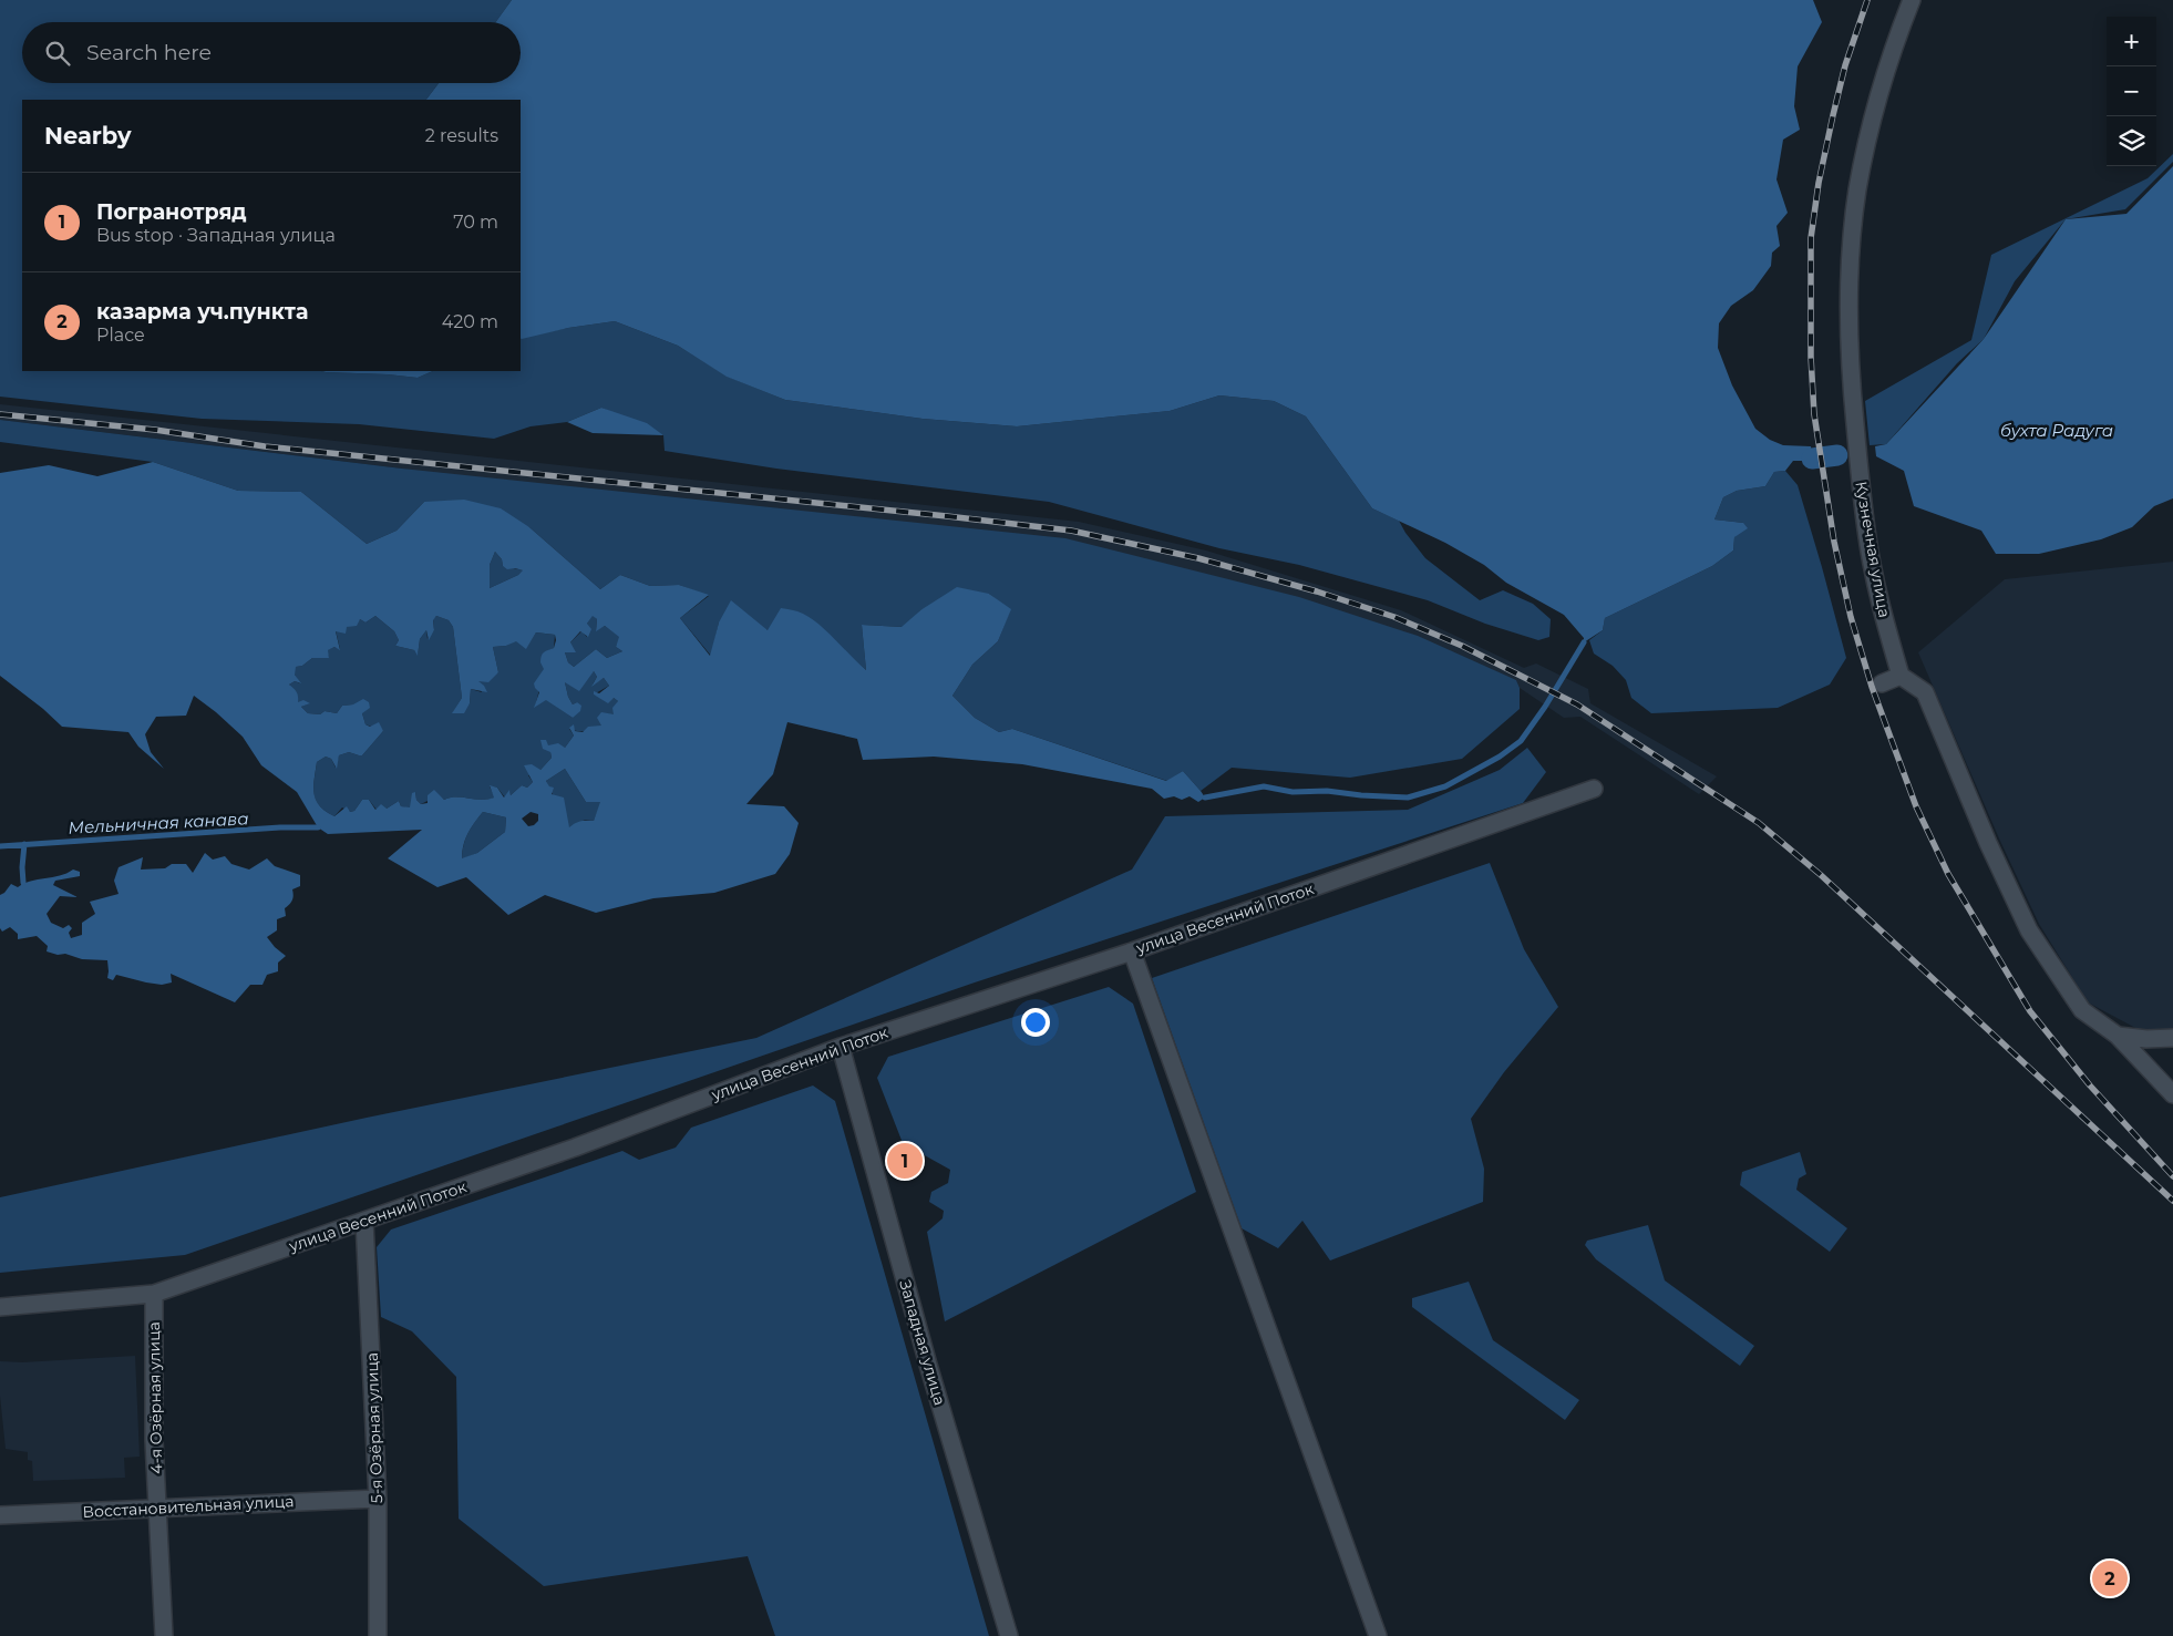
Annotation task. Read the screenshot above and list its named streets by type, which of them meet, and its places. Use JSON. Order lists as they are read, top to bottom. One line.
{"streets":{"street":["Кузнечная улица","улица Весенний Поток","Западная улица","4-я Озёрная улица","5-я Озёрная улица","Восстановительная улица"]},"crossings":[["улица Весенний Поток","Западная улица"],["улица Весенний Поток","4-я Озёрная улица"],["улица Весенний Поток","5-я Озёрная улица"],["4-я Озёрная улица","Восстановительная улица"],["5-я Озёрная улица","Восстановительная улица"]],"water":["бухта Радуга","Мельничная канава"],"page":{"map_buttons":["+","−"],"search":"Search here","heading":["Nearby","2 results"],"list":[{"mark":"1","name":"Погранотряд","note":"Bus stop · Западная улица","value":"70 m"},{"mark":"2","name":"казарма уч.пункта","note":"Place","value":"420 m"}],"pins":["1","2"]}}
